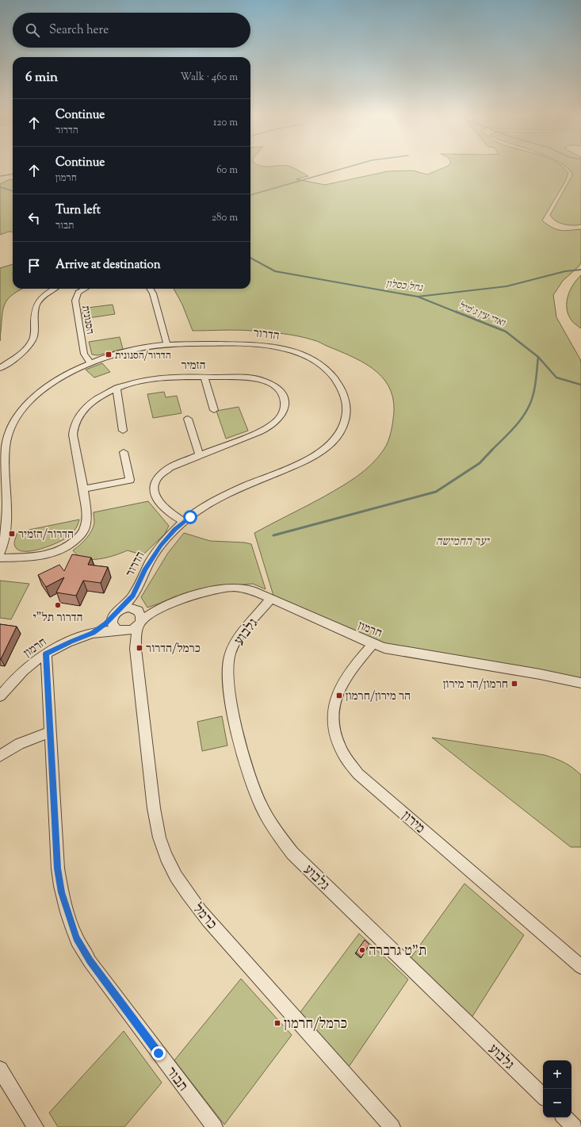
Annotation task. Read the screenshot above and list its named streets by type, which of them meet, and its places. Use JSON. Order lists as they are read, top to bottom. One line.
{"streets":{"street":["הסנונית","הדרור","הזמיר","חרמון","גלבוע","מירון","כרמל","תבור"]},"crossings":[["הסנונית","הדרור"],["הדרור","הזמיר"],["הדרור","חרמון"],["הדרור","כרמל"],["חרמון","גלבוע"],["חרמון","מירון"],["חרמון","כרמל"],["חרמון","תבור"]],"water":["נחל כסלון","ואדי עין ג'מיל"],"parks":["יער החמישה"],"places":{"transit":["הדרור/הסנונית","הדרור/הזמיר","כרמל/הדרור","חרמון/הר מירון","הר מירון/חרמון","כרמל/חרמון"],"other":["הדרור תל\"י","ת\"ט גרברה"]},"page":{"search":"Search here","heading":["6 min","Walk · 460 m"],"list":[["Continue","הדרור","120 m"],["Continue","חרמון","60 m"],["Turn left","תבור","280 m"],"Arrive at destination"],"map_buttons":["+","−"]}}
